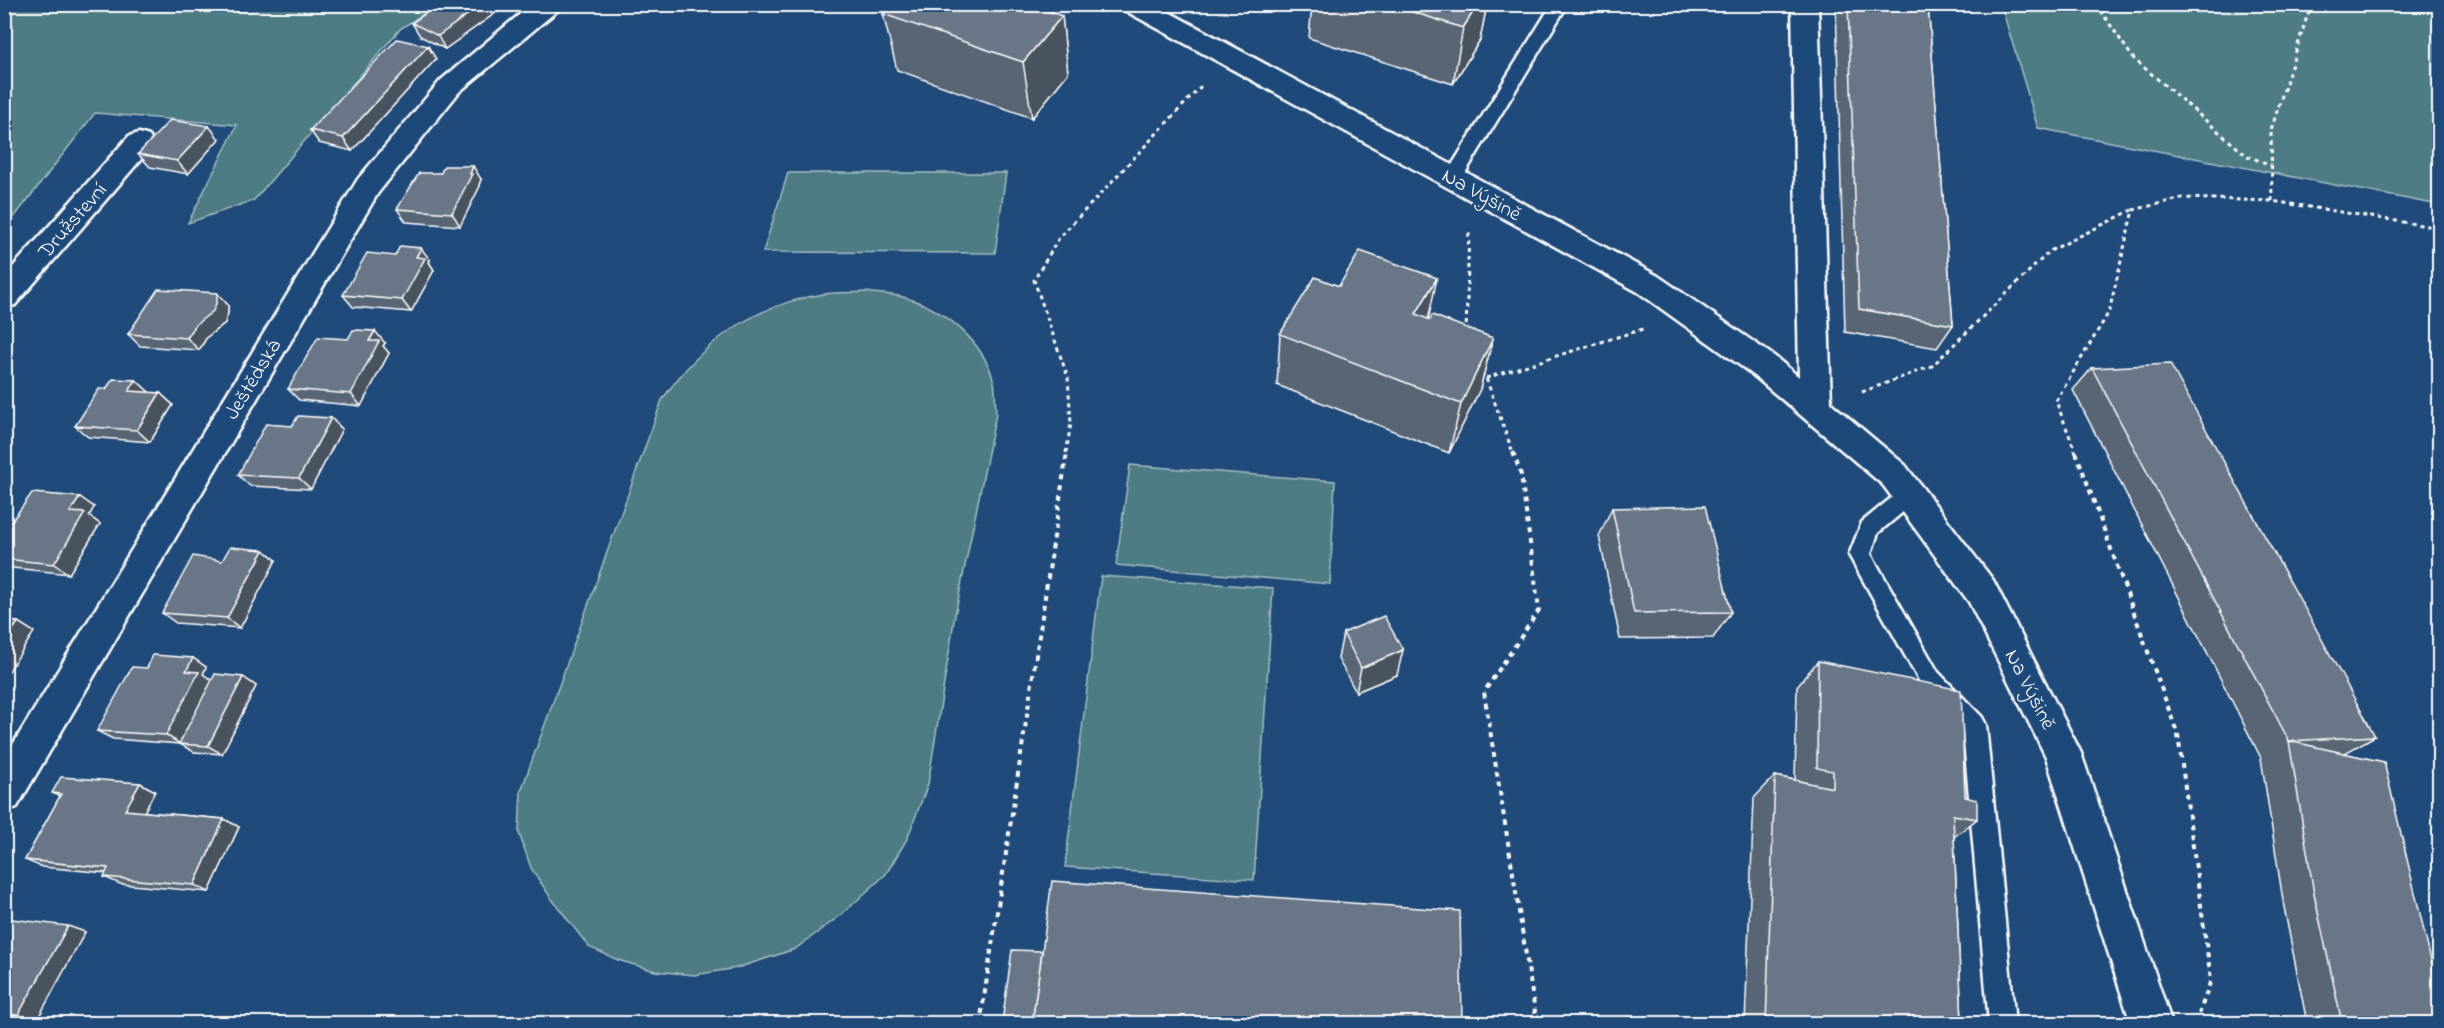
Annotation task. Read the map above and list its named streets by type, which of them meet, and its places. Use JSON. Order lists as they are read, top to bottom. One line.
{"streets":{"street":["Na Výšině","Družstevní","Ještědská"]}}
